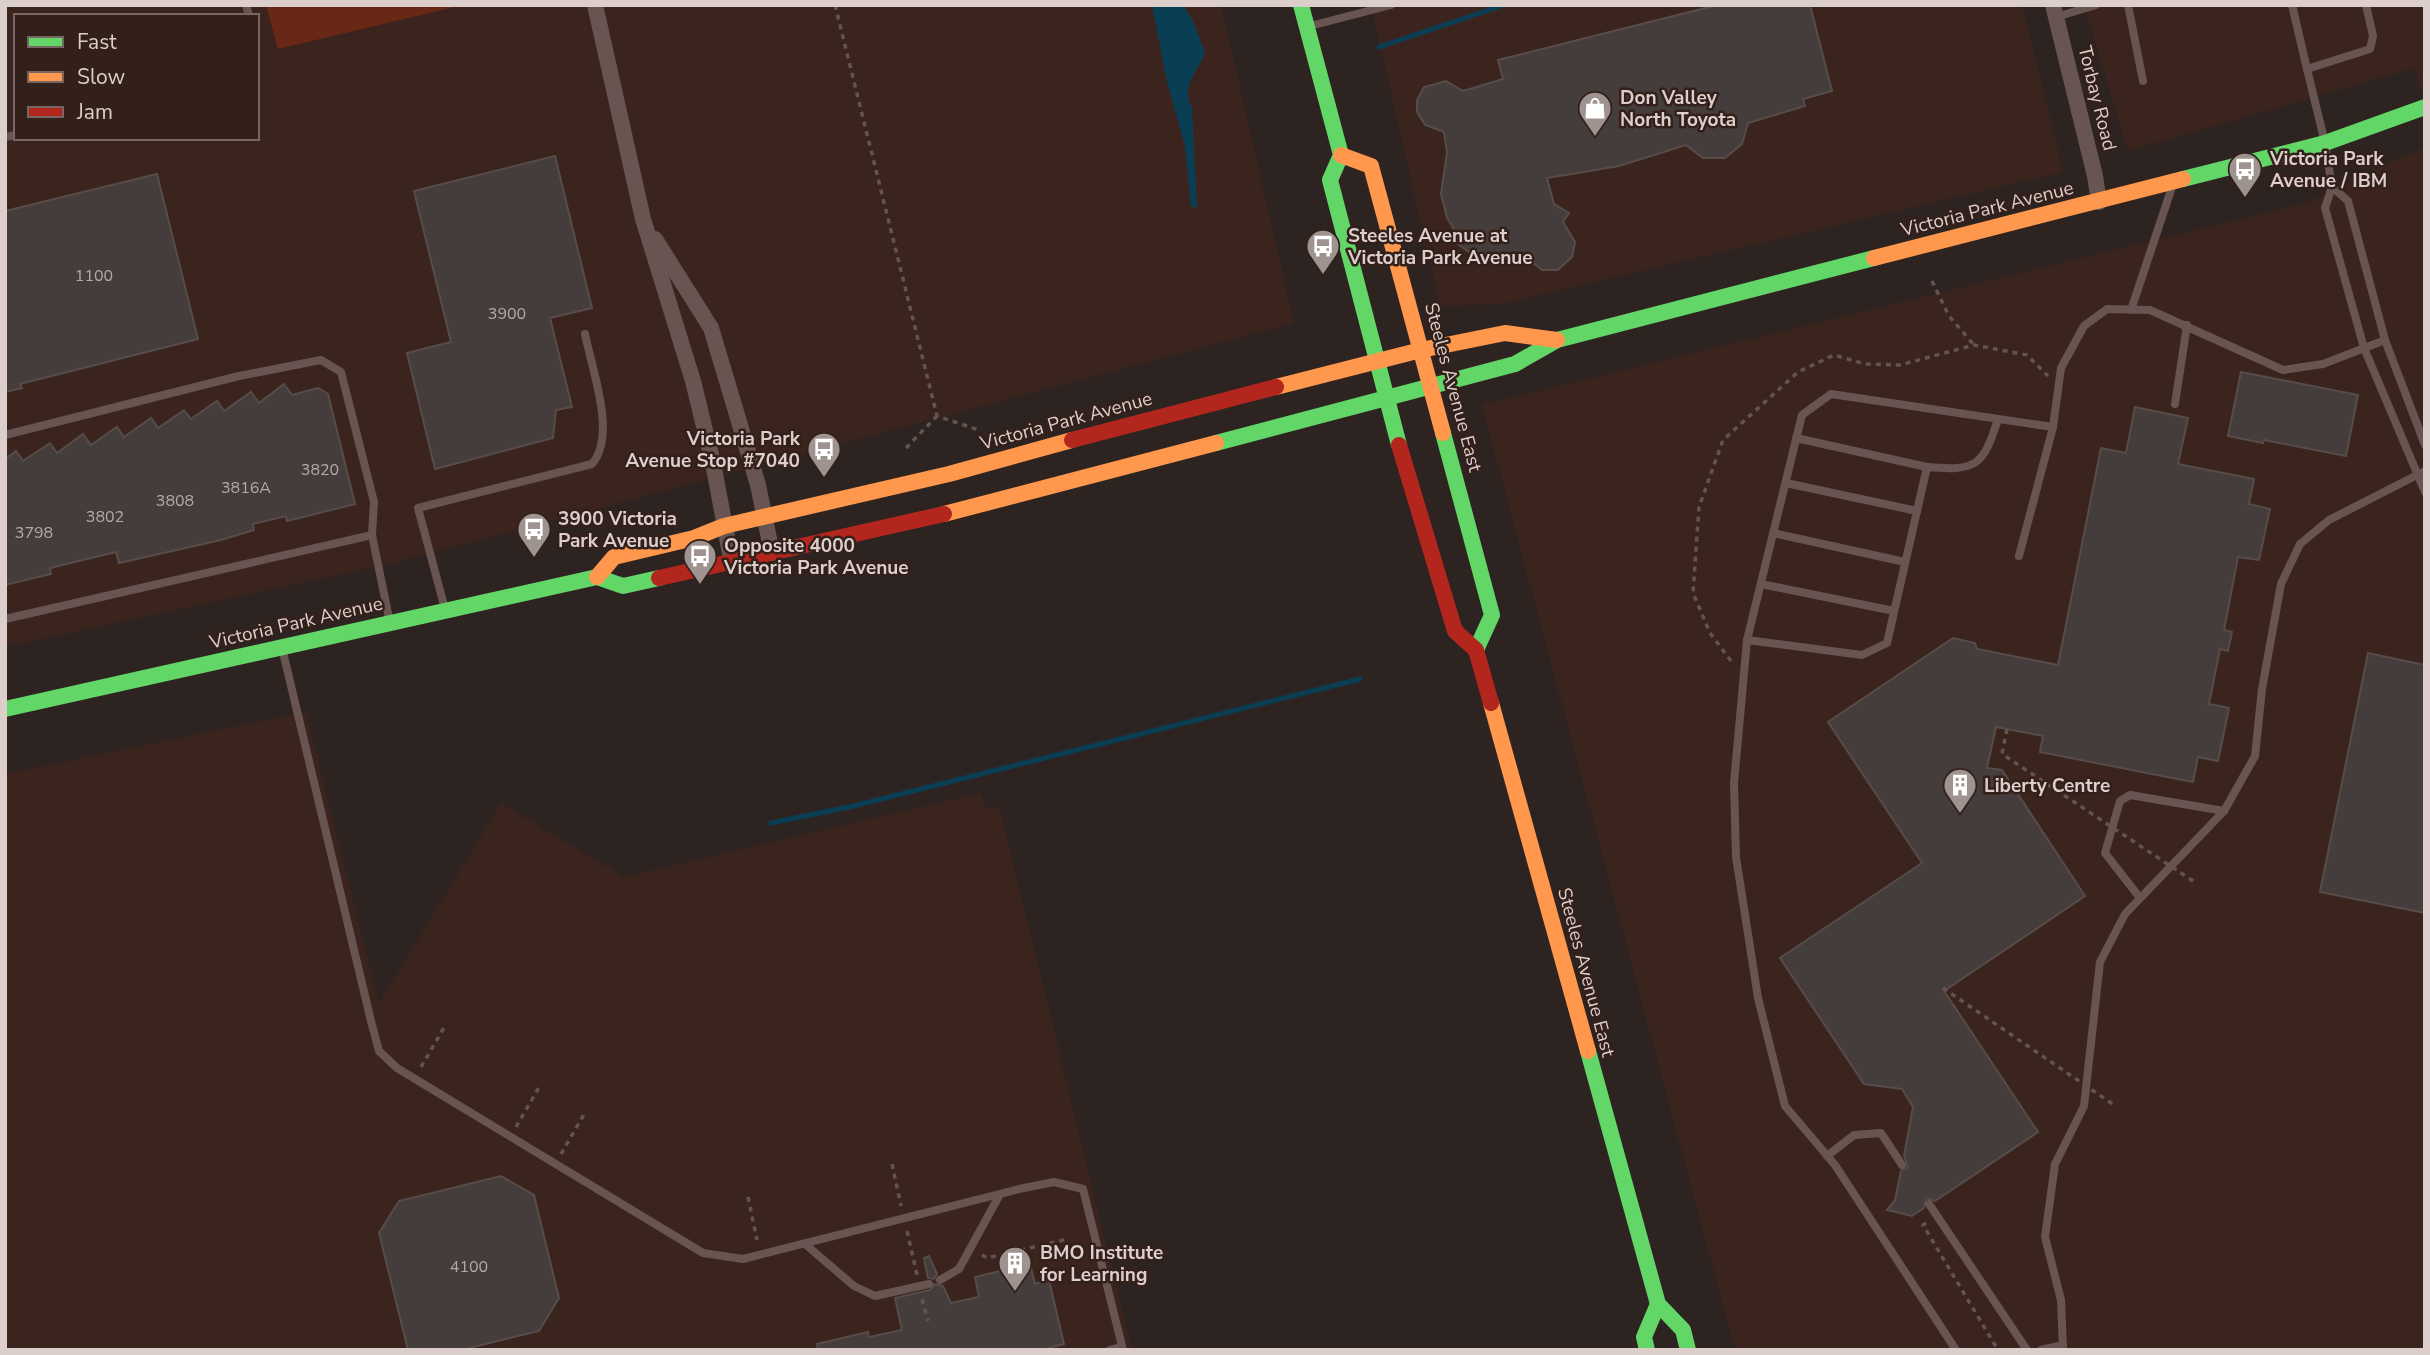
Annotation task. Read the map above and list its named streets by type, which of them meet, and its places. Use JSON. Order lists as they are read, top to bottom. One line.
{"streets":{"main road":["Victoria Park Avenue","Steeles Avenue East"],"street":["Torbay Road"]},"crossings":[["Torbay Road","Victoria Park Avenue"],["Victoria Park Avenue","Steeles Avenue East"]],"places":{"shop":["Don Valley North Toyota"],"bus stop":["Victoria Park Avenue / IBM","Steeles Avenue at Victoria Park Avenue","Victoria Park Avenue Stop #7040","3900 Victoria Park Avenue","Opposite 4000 Victoria Park Avenue"],"building":["Liberty Centre","BMO Institute for Learning"]},"house_numbers":["1100","3900","3820","3816A","3808","3802","3798","4100"],"legend":["Fast","Slow","Jam"]}
